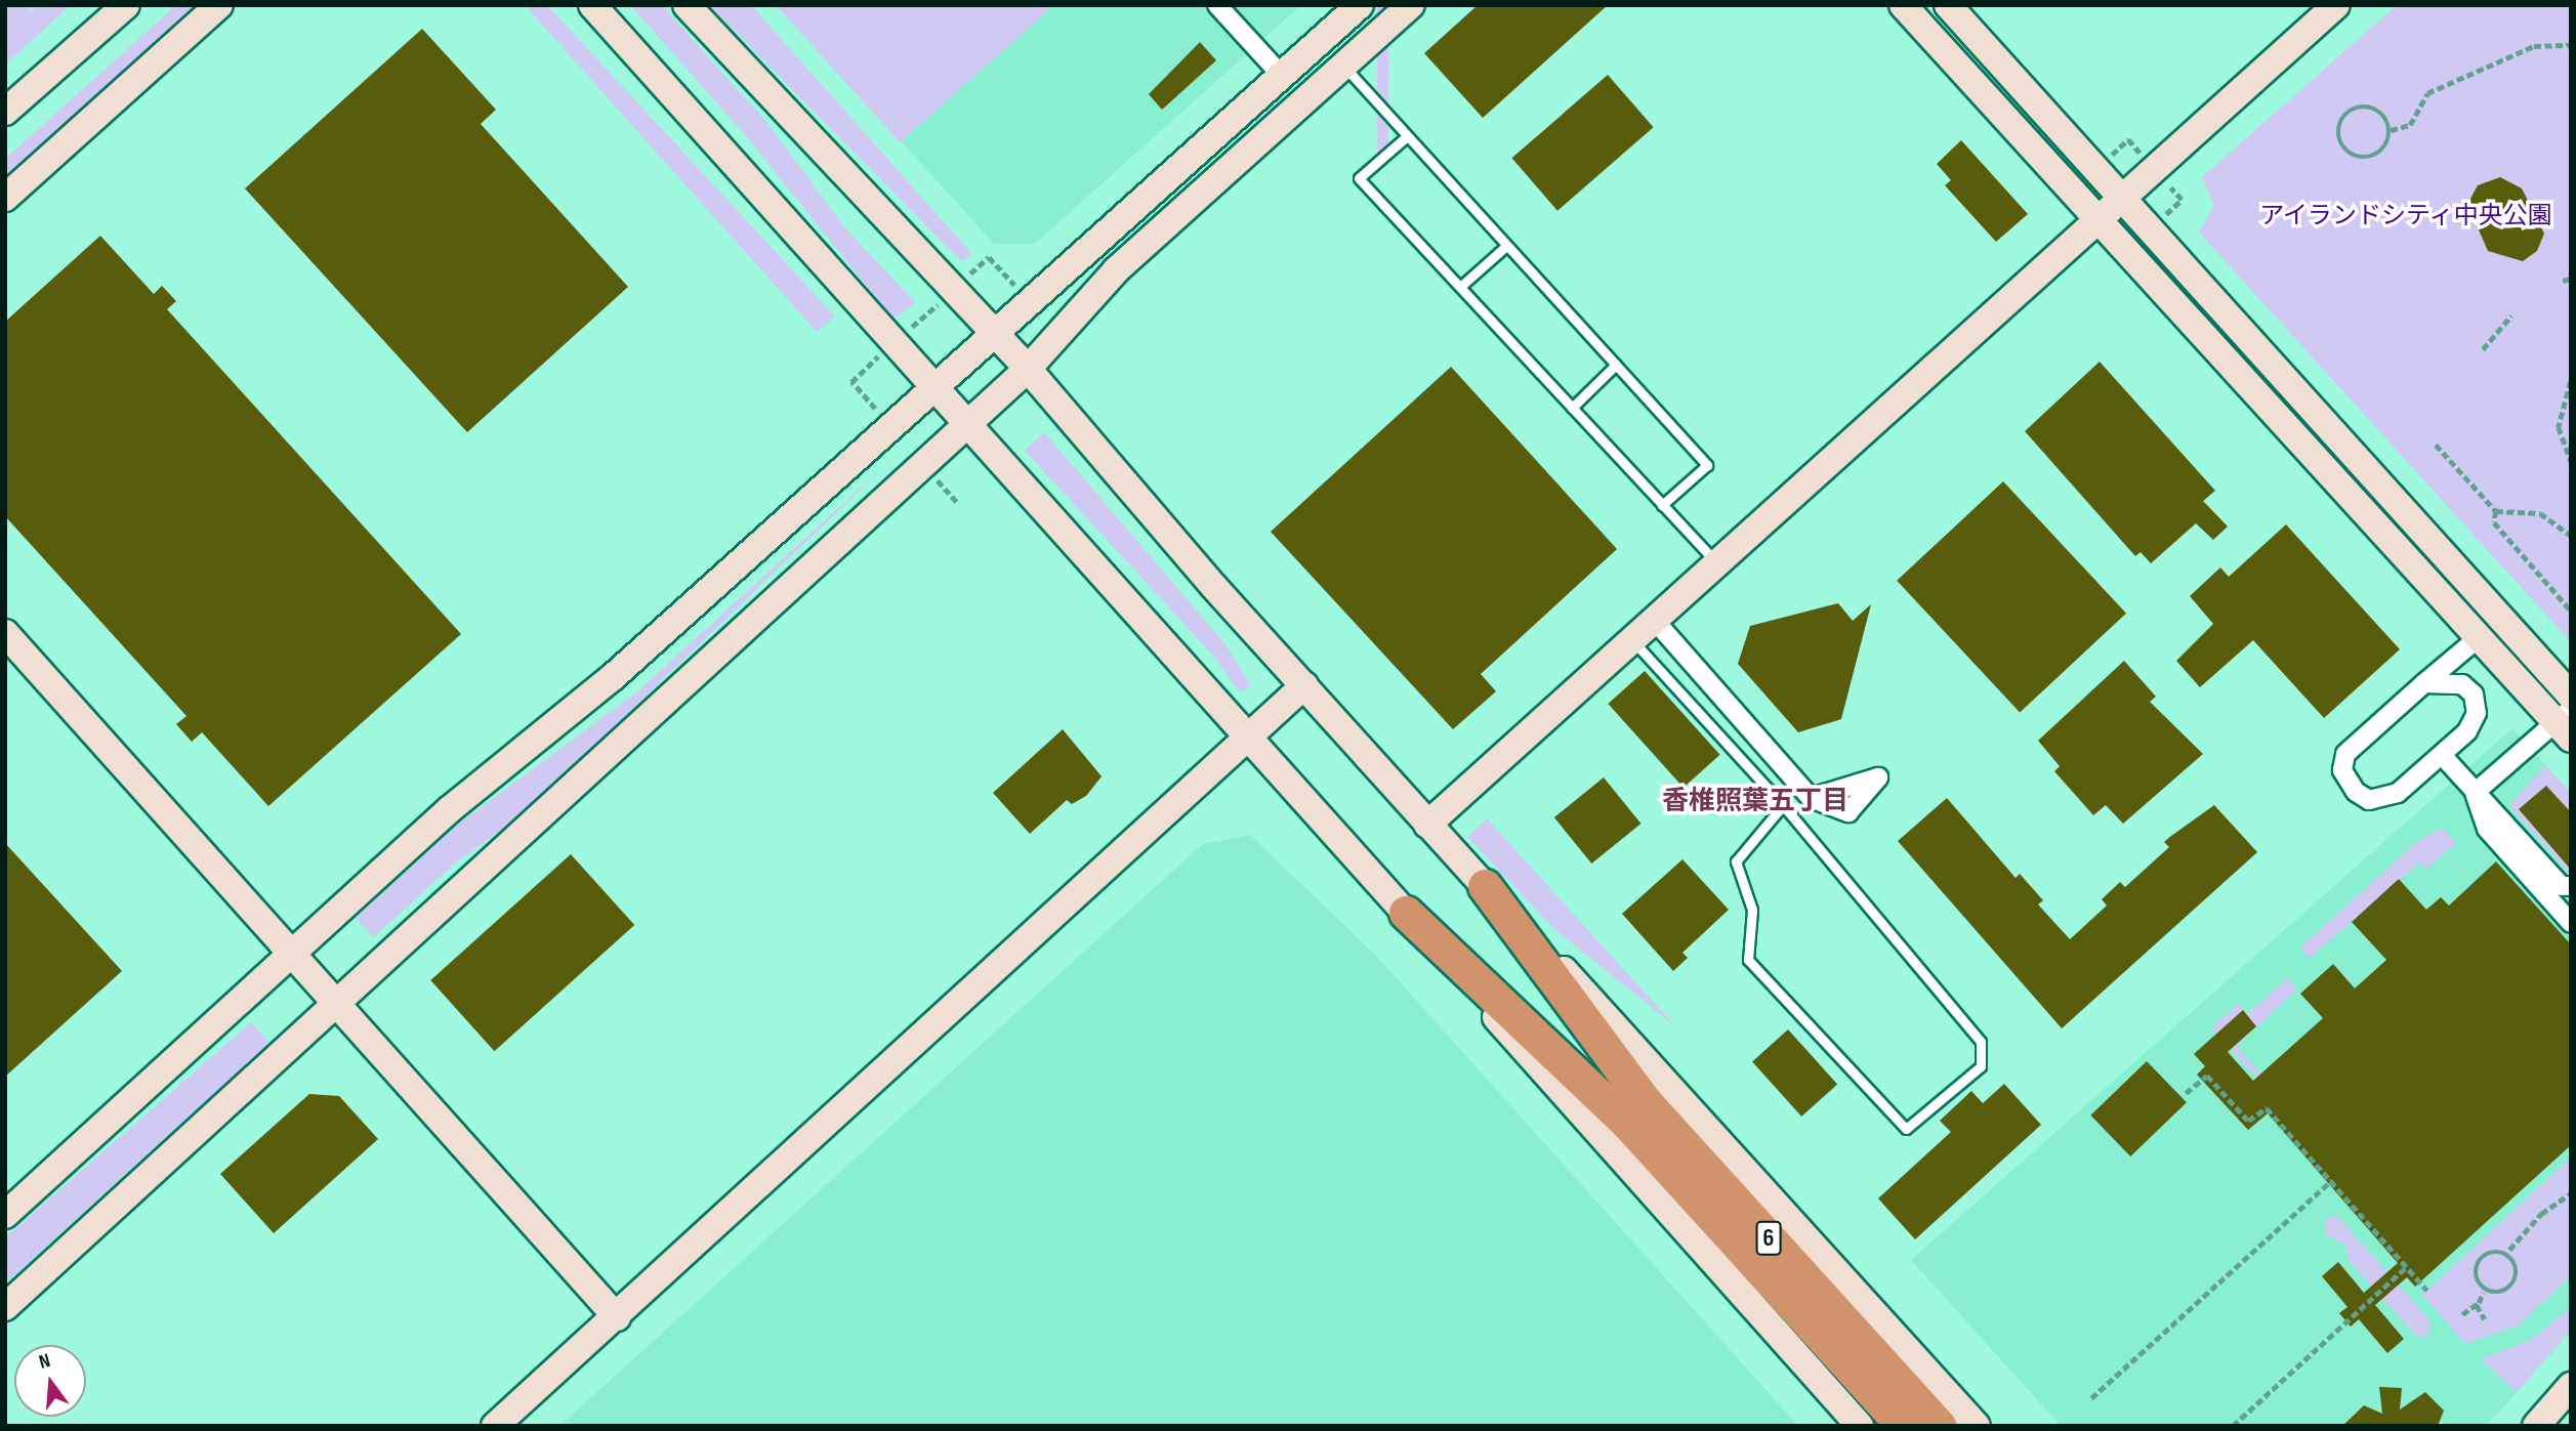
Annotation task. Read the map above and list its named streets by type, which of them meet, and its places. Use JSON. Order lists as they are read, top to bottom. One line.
{"streets":{"highway":["6"]},"districts":["香椎照葉五丁目"],"parks":["アイランドシティ中央公園"],"north":"top"}
